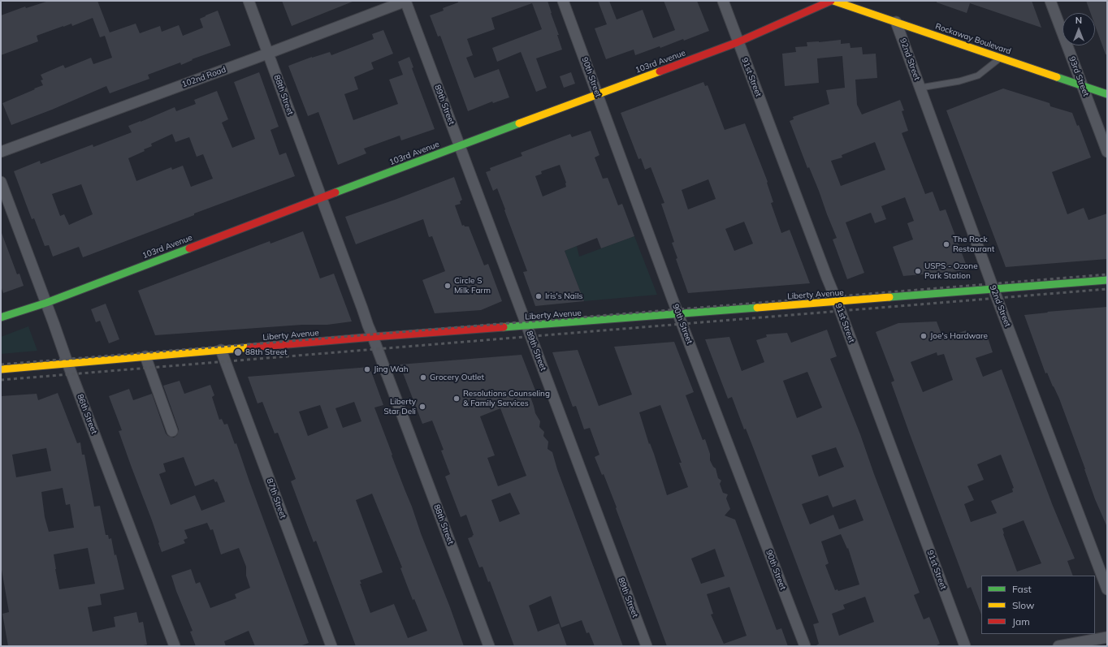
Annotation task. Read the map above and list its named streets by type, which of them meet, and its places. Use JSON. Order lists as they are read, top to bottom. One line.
{"streets":{"street":["Rockaway Boulevard","92nd Street","103rd Avenue","93rd Street","102nd Road","90th Street","91st Street","88th Street","89th Street","Liberty Avenue","86th Street","87th Street"]},"crossings":[["Rockaway Boulevard","92nd Street"],["Rockaway Boulevard","93rd Street"],["92nd Street","Liberty Avenue"],["103rd Avenue","90th Street"],["103rd Avenue","91st Street"],["103rd Avenue","88th Street"],["103rd Avenue","89th Street"],["103rd Avenue","86th Street"],["102nd Road","88th Street"],["102nd Road","89th Street"],["90th Street","Liberty Avenue"],["91st Street","Liberty Avenue"],["88th Street","Liberty Avenue"],["89th Street","Liberty Avenue"],["Liberty Avenue","86th Street"],["Liberty Avenue","87th Street"]],"places":["The Rock Restaurant","USPS - Ozone Park Station","Circle S Milk Farm","Iris's Nails","Joe's Hardware","88th Street","Jing Wah","Grocery Outlet","Resolutions Counseling & Family Services","Liberty Star Deli"],"legend":["Fast","Slow","Jam"],"north":"top"}
